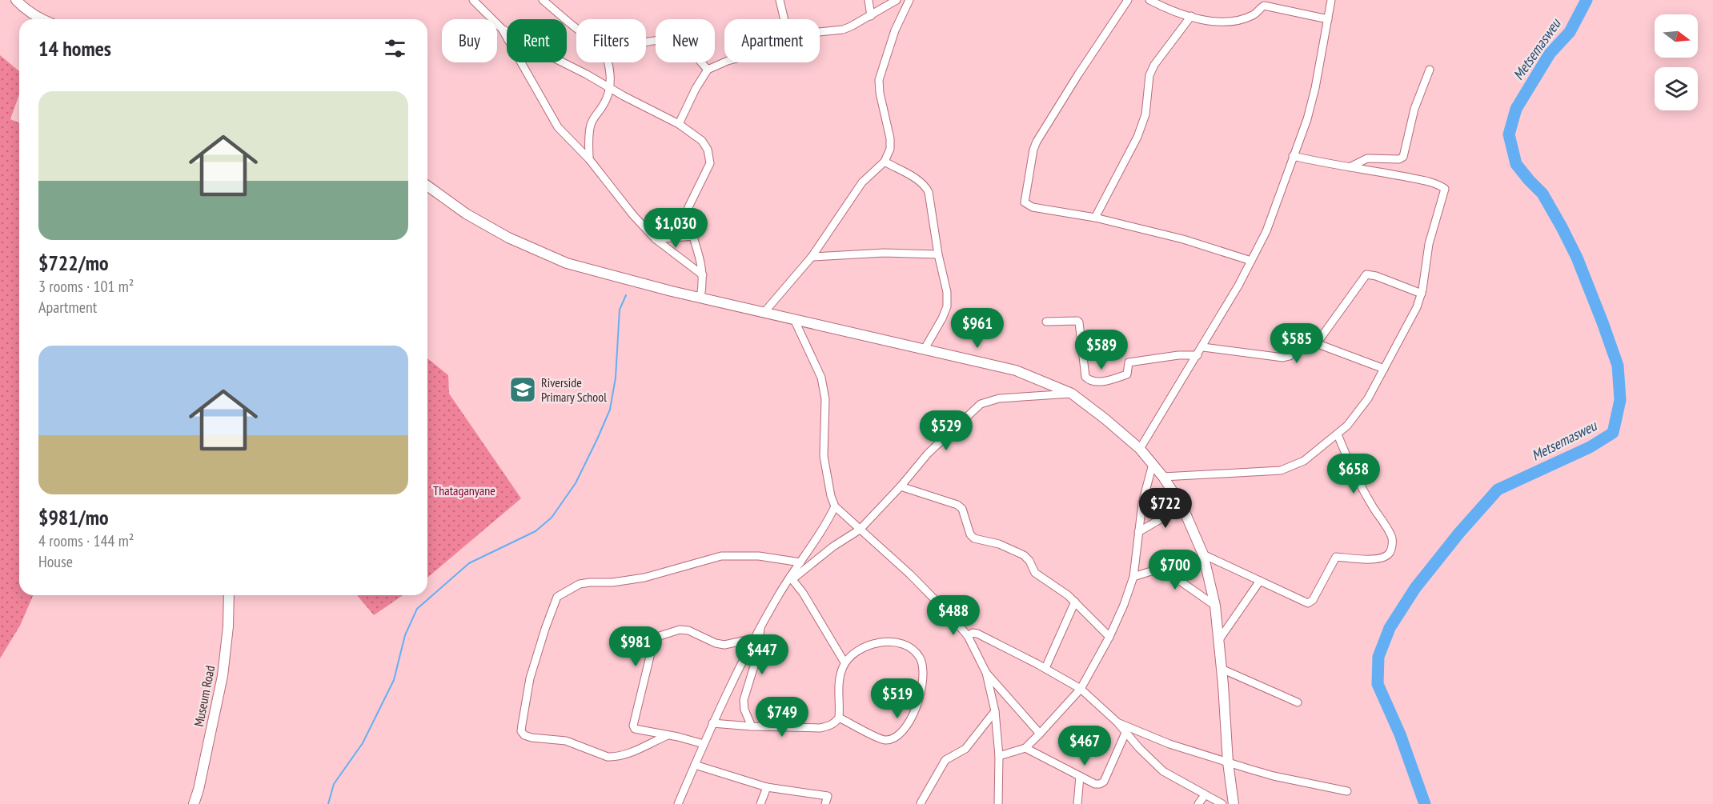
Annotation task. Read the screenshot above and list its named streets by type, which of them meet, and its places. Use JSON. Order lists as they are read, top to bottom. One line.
{"streets":{"street":["Museum Road"]},"water":["Metsemasweu"],"parks":["Thataganyane"],"places":{"school or university":["Riverside Primary School"]},"north":"right","page":{"chip":["Buy","Rent","Filters","New","Apartment"],"heading":"14 homes","list":[{"name":"$722/mo","note":"3 rooms · 101 m² · Apartment"},{"name":"$981/mo","note":"4 rooms · 144 m² · House"}],"price":["$1,030","$961","$585","$589","$529","$658","$722","$700","$488","$981","$447","$519","$749","$467"]}}
